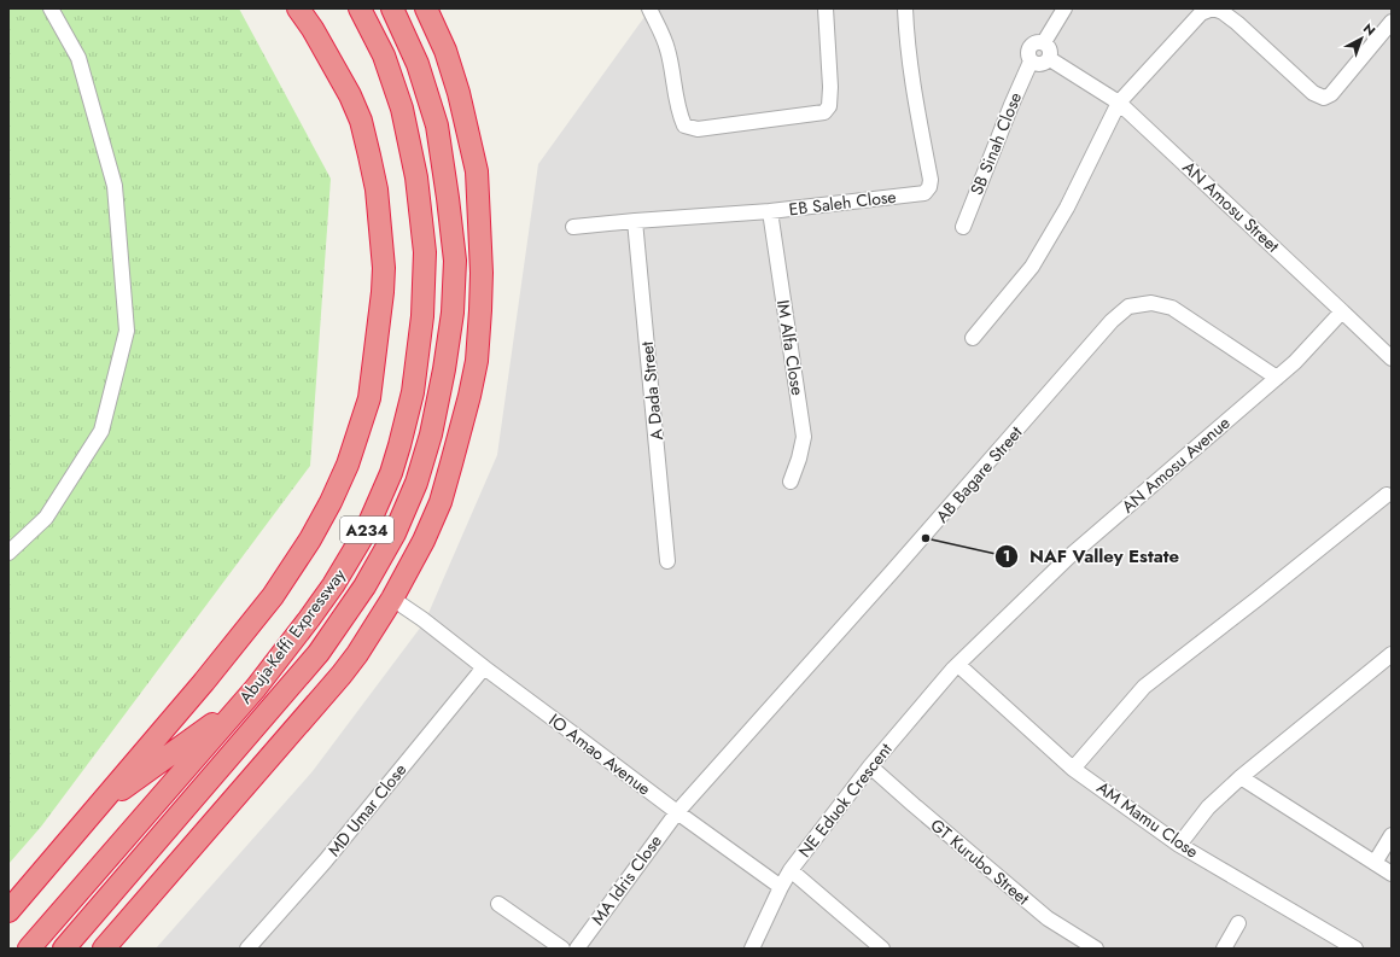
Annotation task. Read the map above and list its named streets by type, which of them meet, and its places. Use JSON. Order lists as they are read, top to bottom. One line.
{"streets":{"highway":["A234","Abuja-Keffi Expressway"],"street":["SB Sinah Close","EB Saleh Close","AN Amosu Street","IM Alfa Close","A Dada Street","AN Amosu Avenue","AB Bagare Street","IO Amao Avenue","NE Eduok Crescent","MD Umar Close","AM Mamu Close","GT Kurubo Street","MA Idris Close"]},"crossings":[["SB Sinah Close","AN Amosu Street"],["EB Saleh Close","IM Alfa Close"],["EB Saleh Close","A Dada Street"],["AN Amosu Street","AN Amosu Avenue"],["AN Amosu Avenue","AB Bagare Street"],["AN Amosu Avenue","NE Eduok Crescent"],["AN Amosu Avenue","AM Mamu Close"],["AB Bagare Street","IO Amao Avenue"],["AB Bagare Street","MA Idris Close"],["IO Amao Avenue","NE Eduok Crescent"],["IO Amao Avenue","MD Umar Close"],["IO Amao Avenue","MA Idris Close"],["NE Eduok Crescent","AM Mamu Close"],["NE Eduok Crescent","GT Kurubo Street"]],"places":["NAF Valley Estate"],"north":"top right"}
